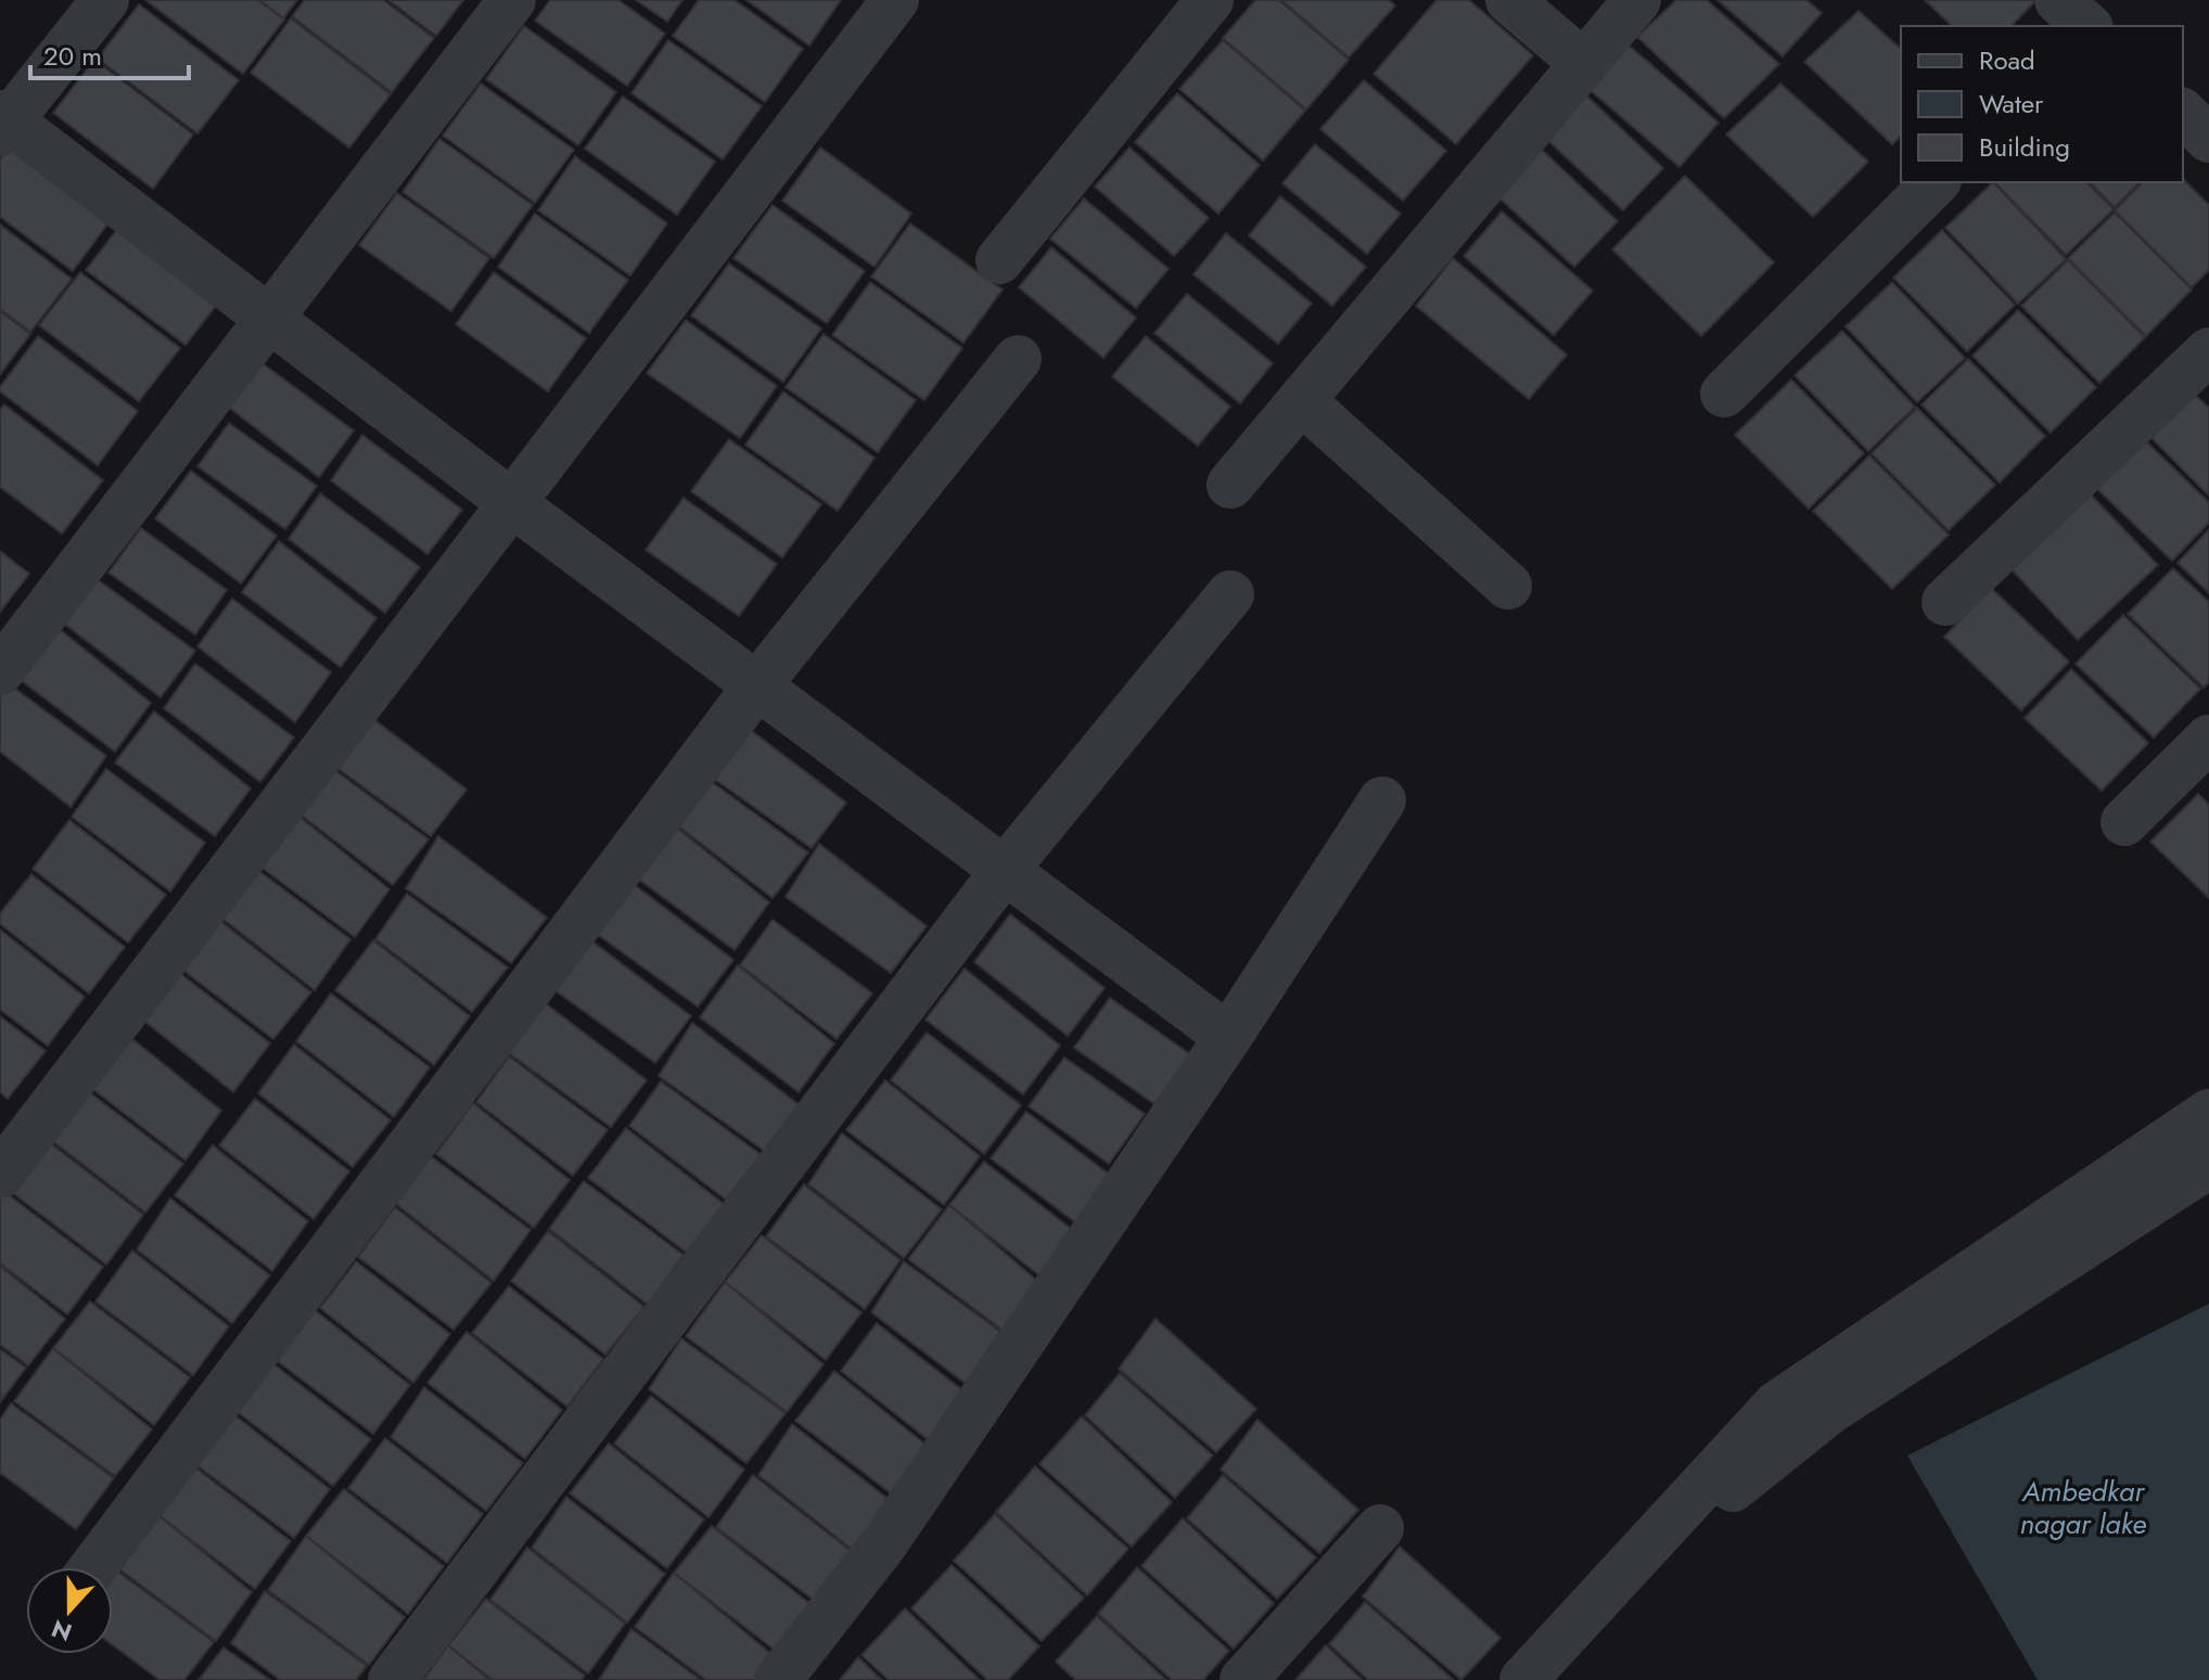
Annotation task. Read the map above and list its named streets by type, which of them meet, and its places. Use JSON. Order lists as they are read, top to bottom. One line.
{"water":["Ambedkar nagar lake"],"legend":["Road","Water","Building"],"scale_bar":"20 m","north":"bottom"}
